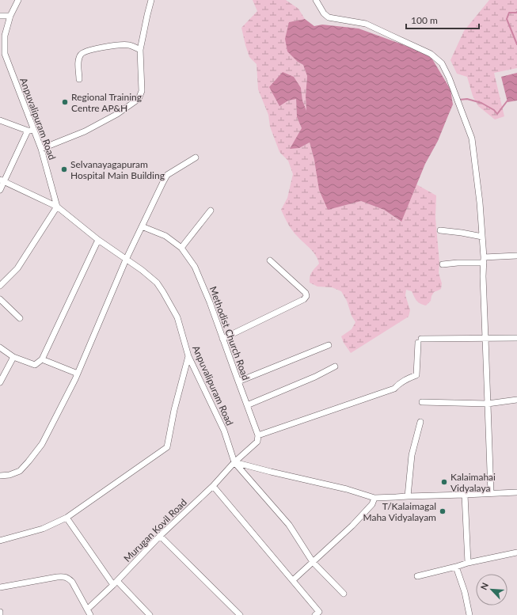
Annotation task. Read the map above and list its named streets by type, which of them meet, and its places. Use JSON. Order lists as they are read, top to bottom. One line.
{"streets":{"street":["Anpuvalipuram Road","Methodist Church Road","Murugan Kovil Road"]},"crossings":[["Anpuvalipuram Road","Murugan Kovil Road"]],"places":["Regional Training Centre AP&H","Selvanayagapuram Hospital Main Building","Kalaimahai Vidyalaya","T/Kalaimagal Maha Vidyalayam"],"scale_bar":"100 m","north":"top left"}
